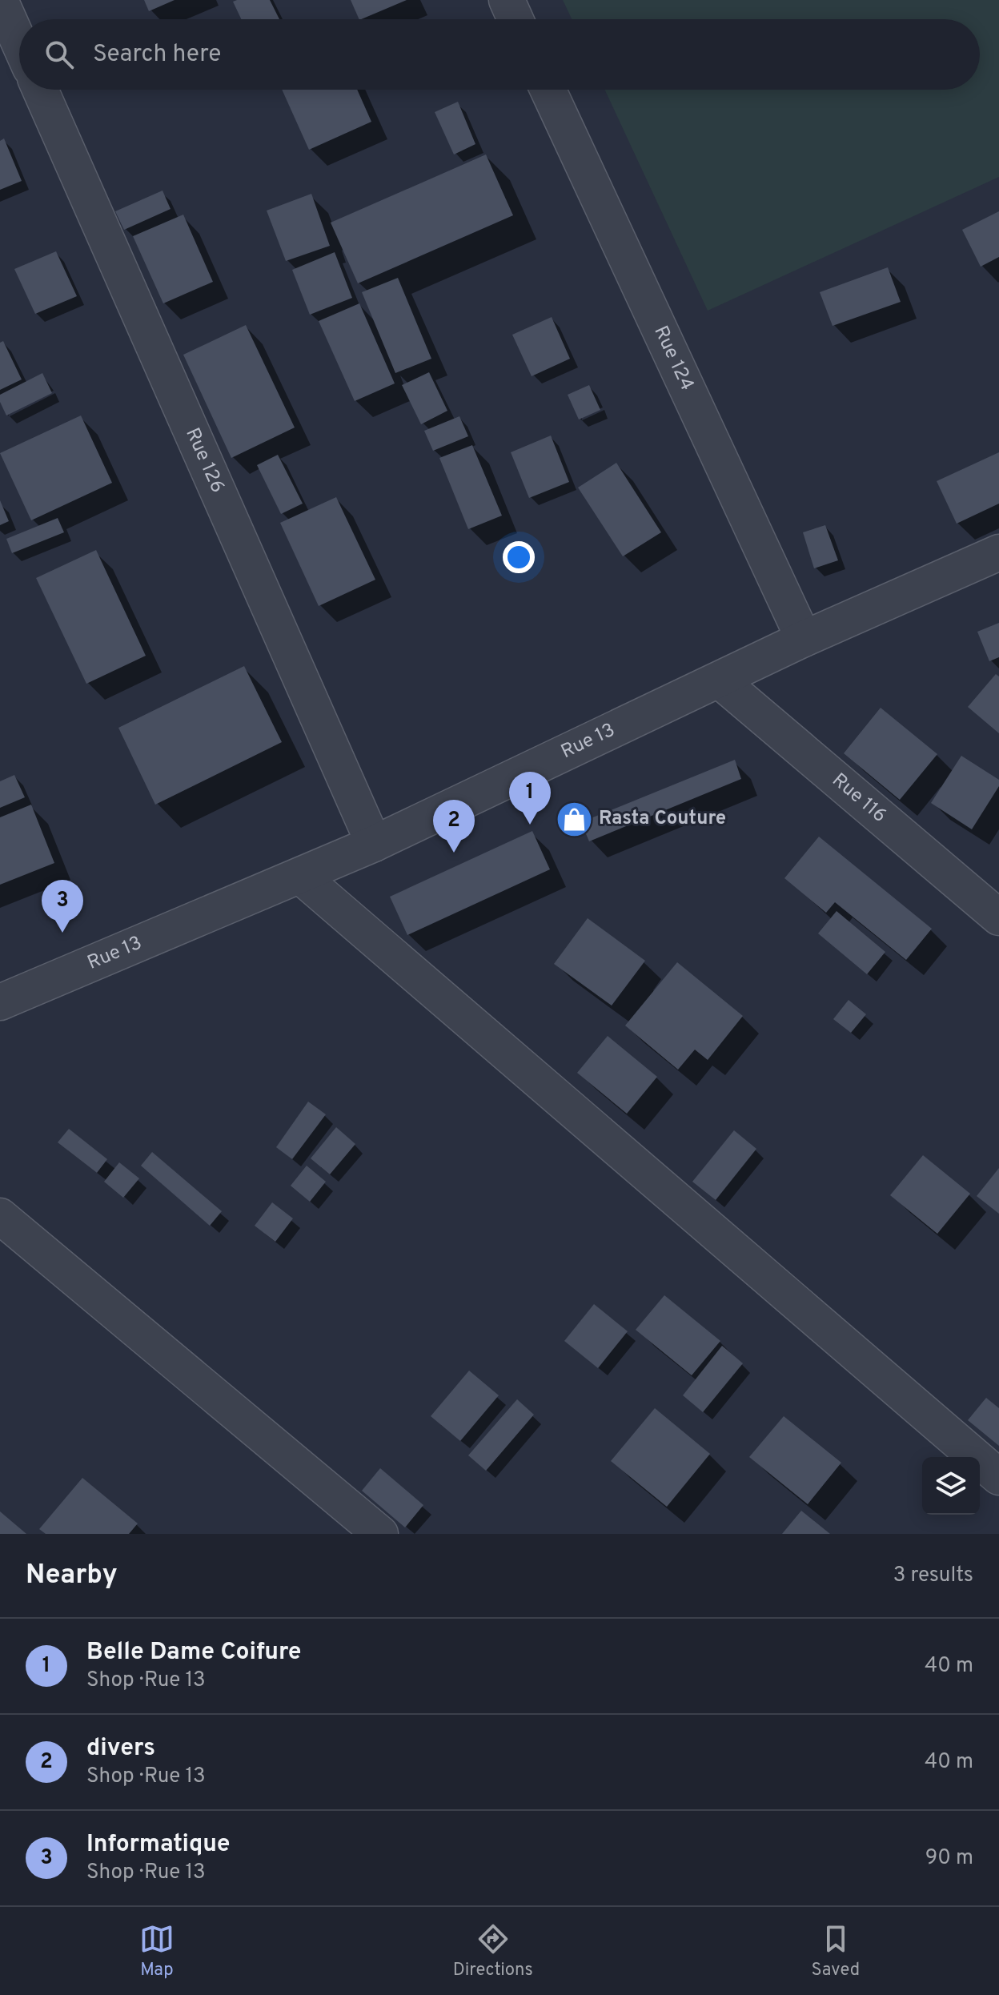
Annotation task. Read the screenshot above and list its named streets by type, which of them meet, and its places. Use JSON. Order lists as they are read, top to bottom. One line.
{"streets":{"street":["Rue 124","Rue 126","Rue 13","Rue 116"]},"crossings":[["Rue 124","Rue 13"],["Rue 126","Rue 13"],["Rue 13","Rue 116"]],"places":{"shop":["Rasta Couture"]},"page":{"search":"Search here","pins":["1","2","3"],"heading":["Nearby","3 results"],"list":[{"mark":"1","name":"Belle Dame Coifure","note":"Shop · Rue 13","value":"40 m"},{"mark":"2","name":"divers","note":"Shop · Rue 13","value":"40 m"},{"mark":"3","name":"Informatique","note":"Shop · Rue 13","value":"90 m"}],"nav":["Map","Directions","Saved"]}}
